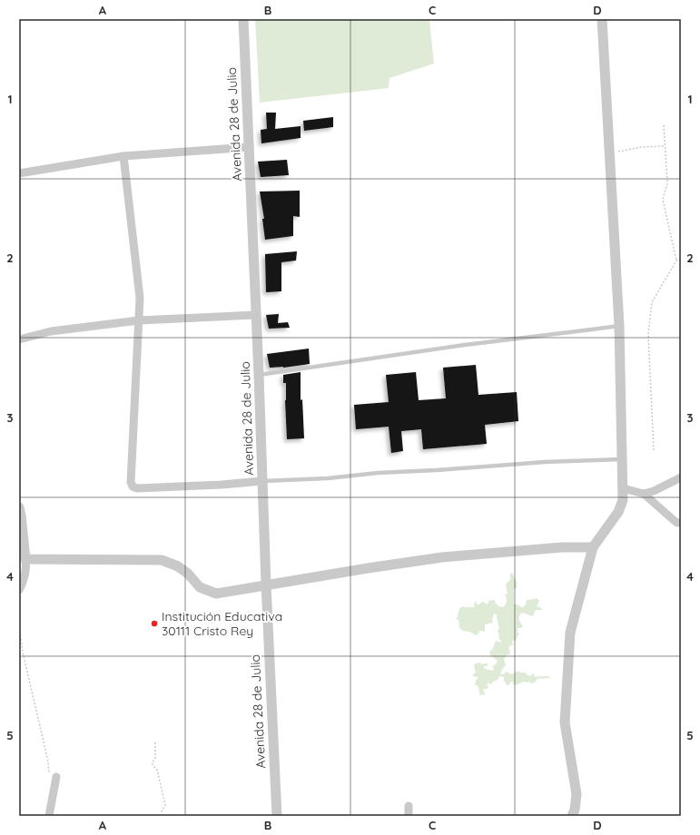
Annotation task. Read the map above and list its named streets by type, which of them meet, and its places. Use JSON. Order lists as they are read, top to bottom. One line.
{"streets":{"street":["Avenida 28 de Julio"]},"places":["Institución Educativa 30111 Cristo Rey"],"grid":{"columns":["A","B","C","D"],"rows":["1","2","3","4","5"]}}
